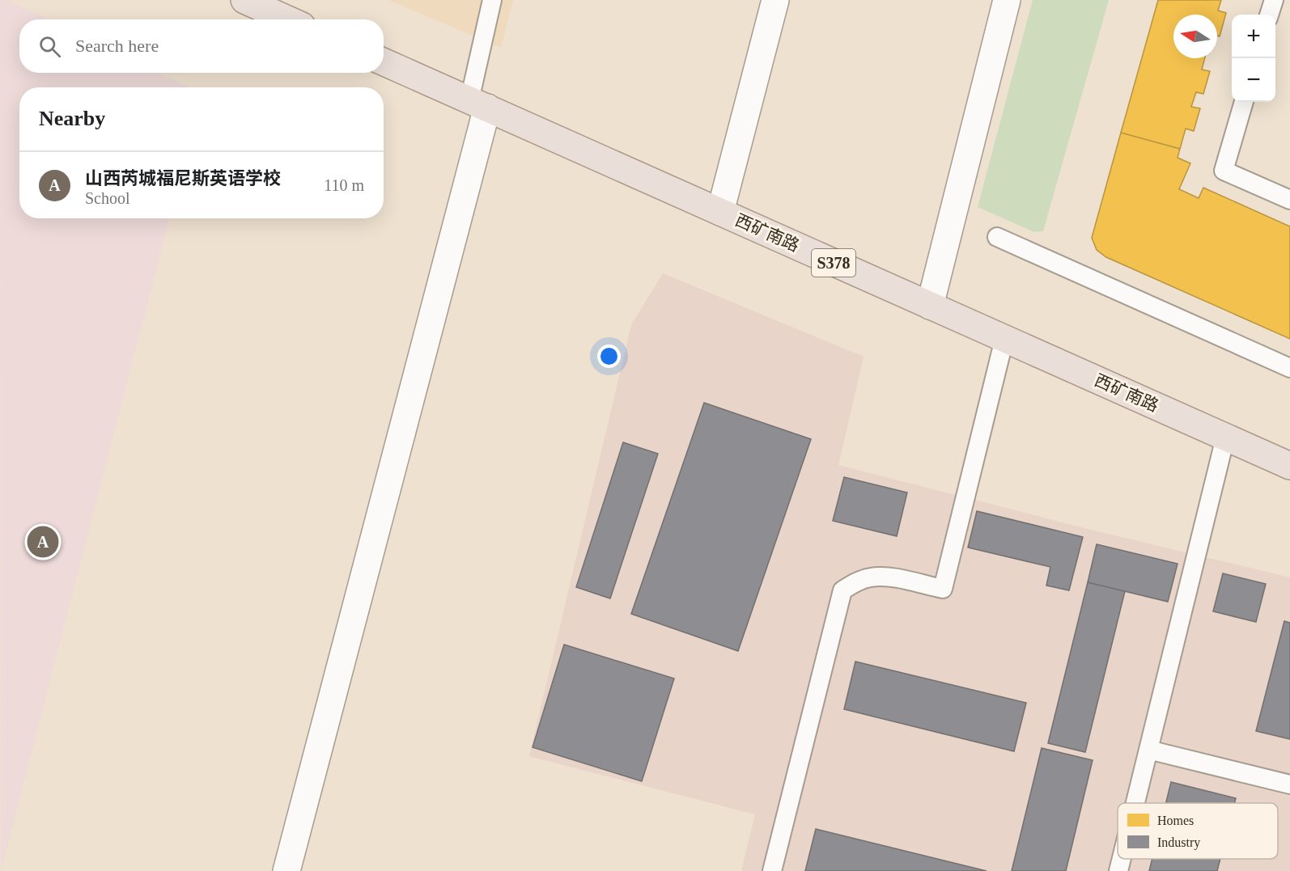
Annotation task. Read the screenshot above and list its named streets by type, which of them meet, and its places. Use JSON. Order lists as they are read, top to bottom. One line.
{"streets":{"main road":["西矿南路","S378"]},"legend":["Homes","Industry"],"north":"left","page":{"map_buttons":["+","−"],"search":"Search here","heading":"Nearby","list":[{"mark":"A","name":"山西芮城福尼斯英语学校","note":"School","value":"110 m"}],"pins":"A"}}
